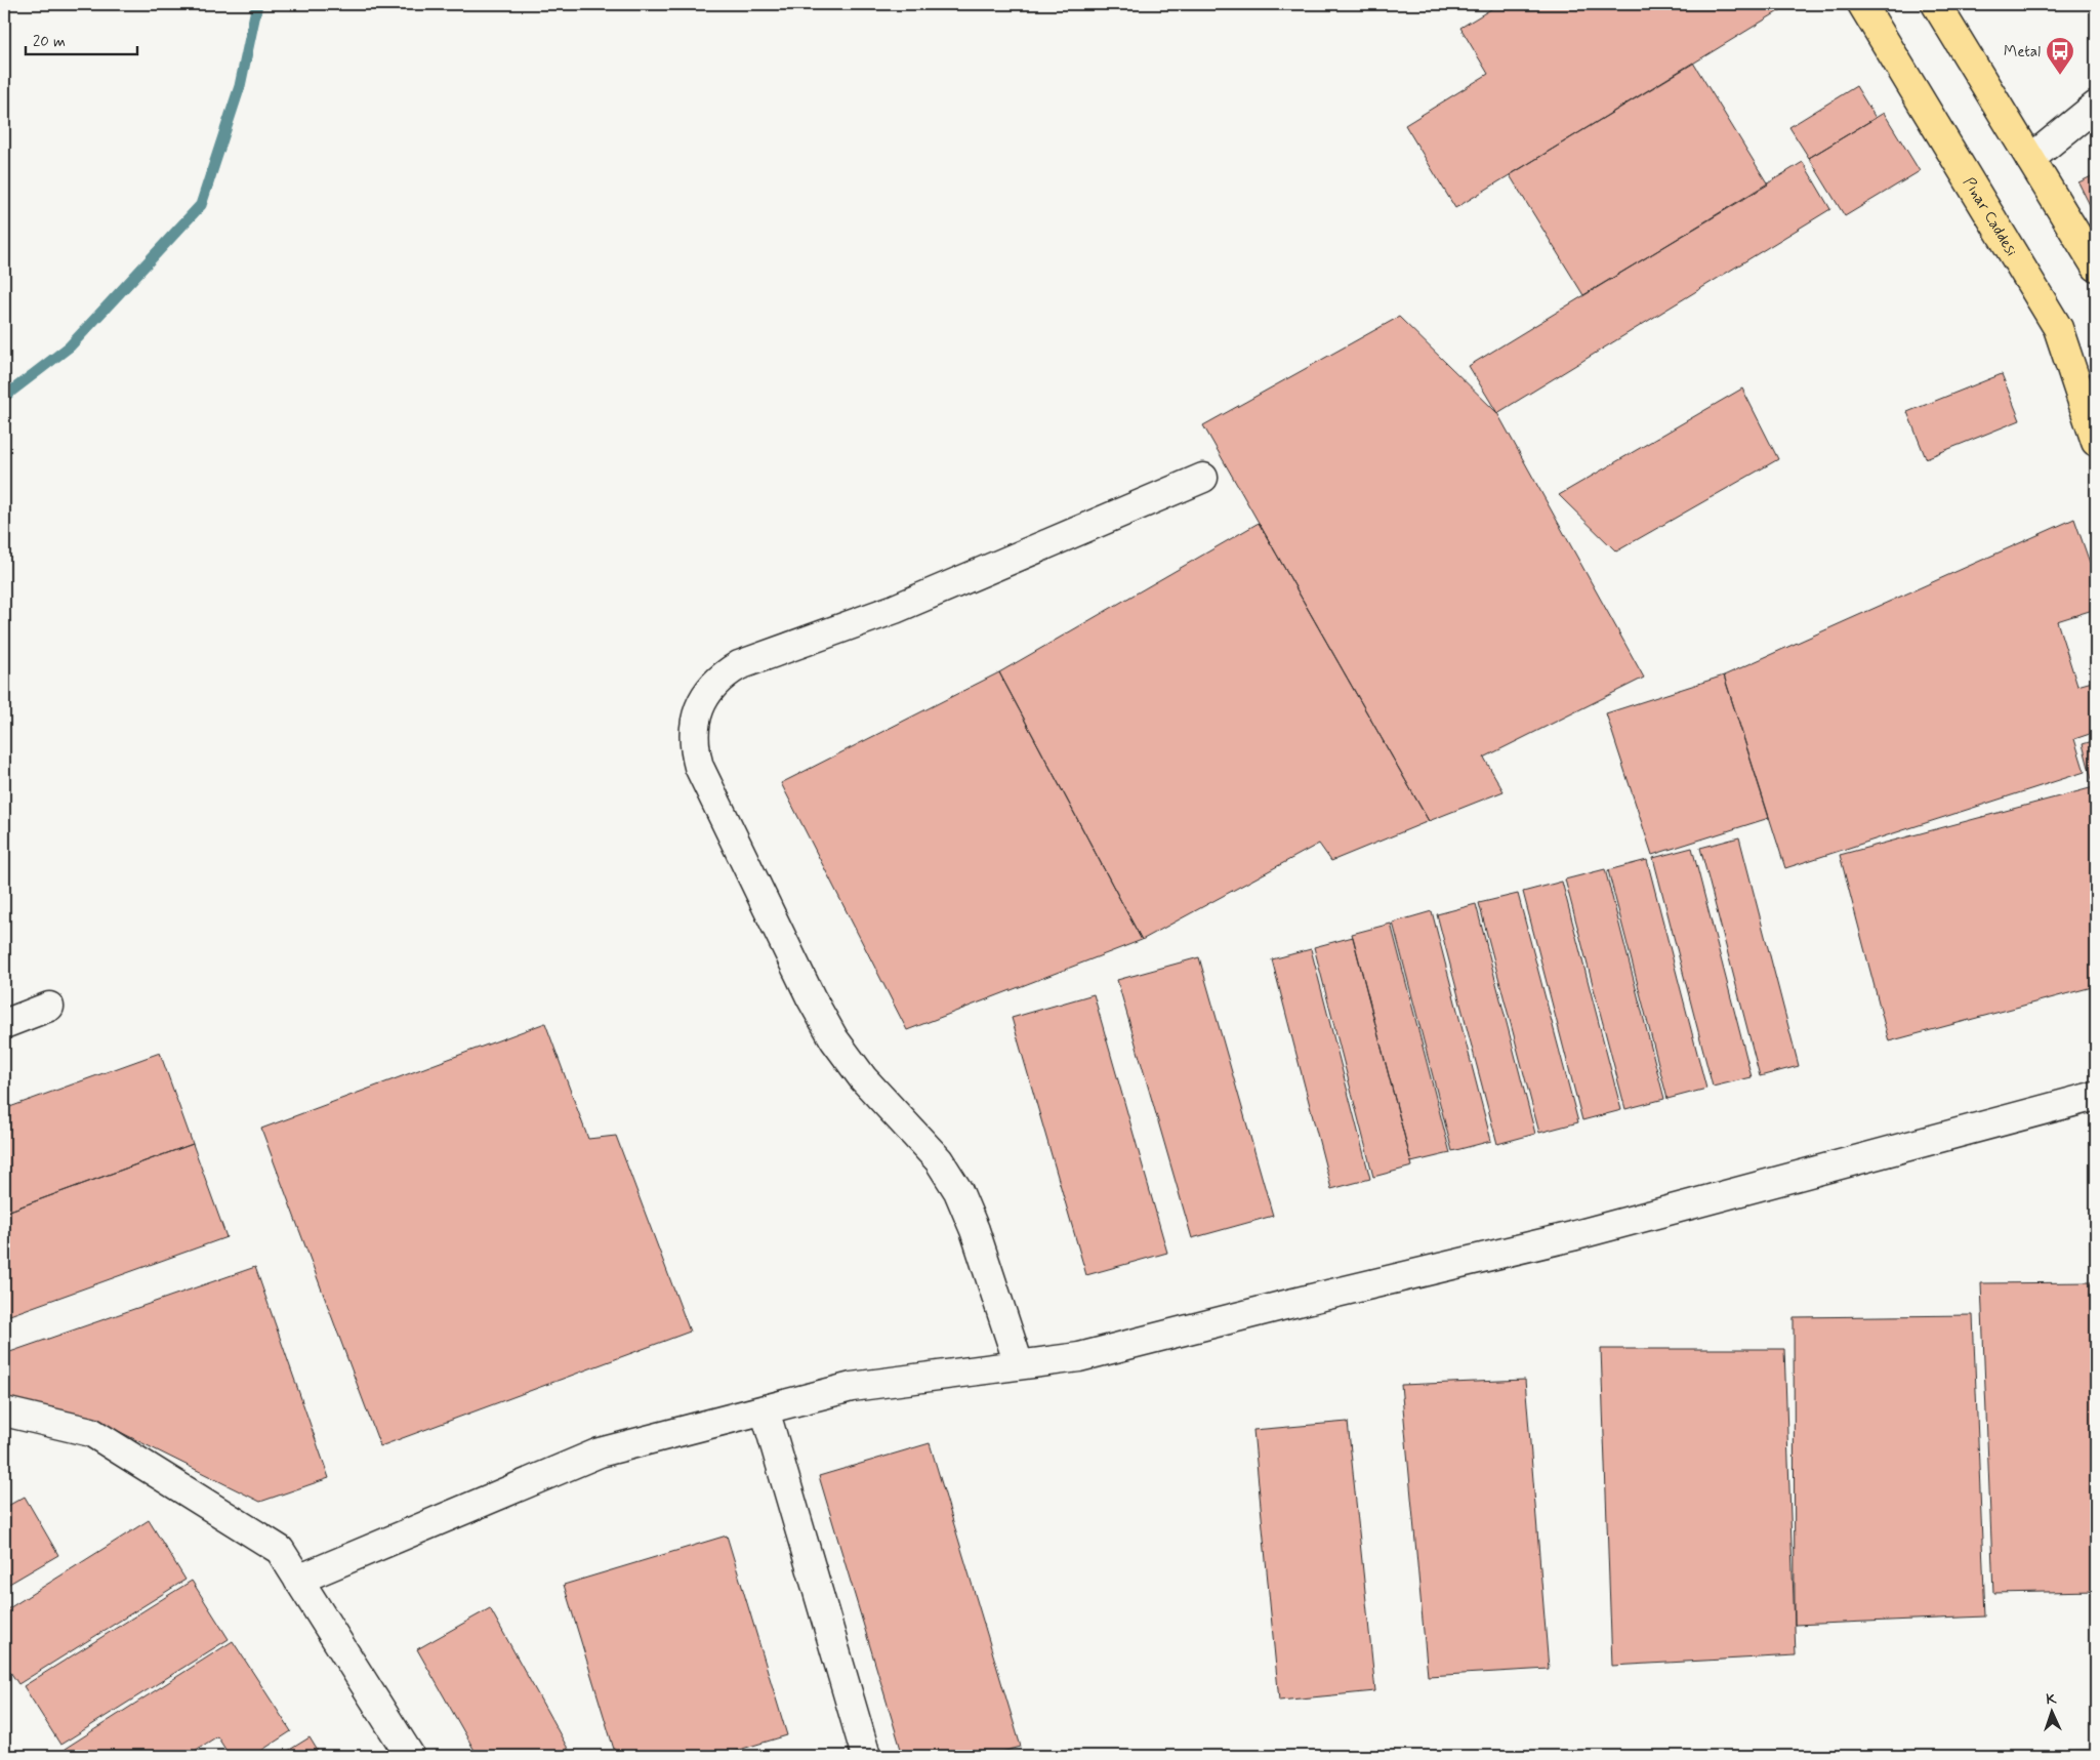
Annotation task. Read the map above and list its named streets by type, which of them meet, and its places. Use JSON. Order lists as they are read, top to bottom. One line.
{"streets":{"main road":["Pınar Caddesi"]},"places":{"bus stop":["Metal"]},"scale_bar":"20 m","north":"top"}
